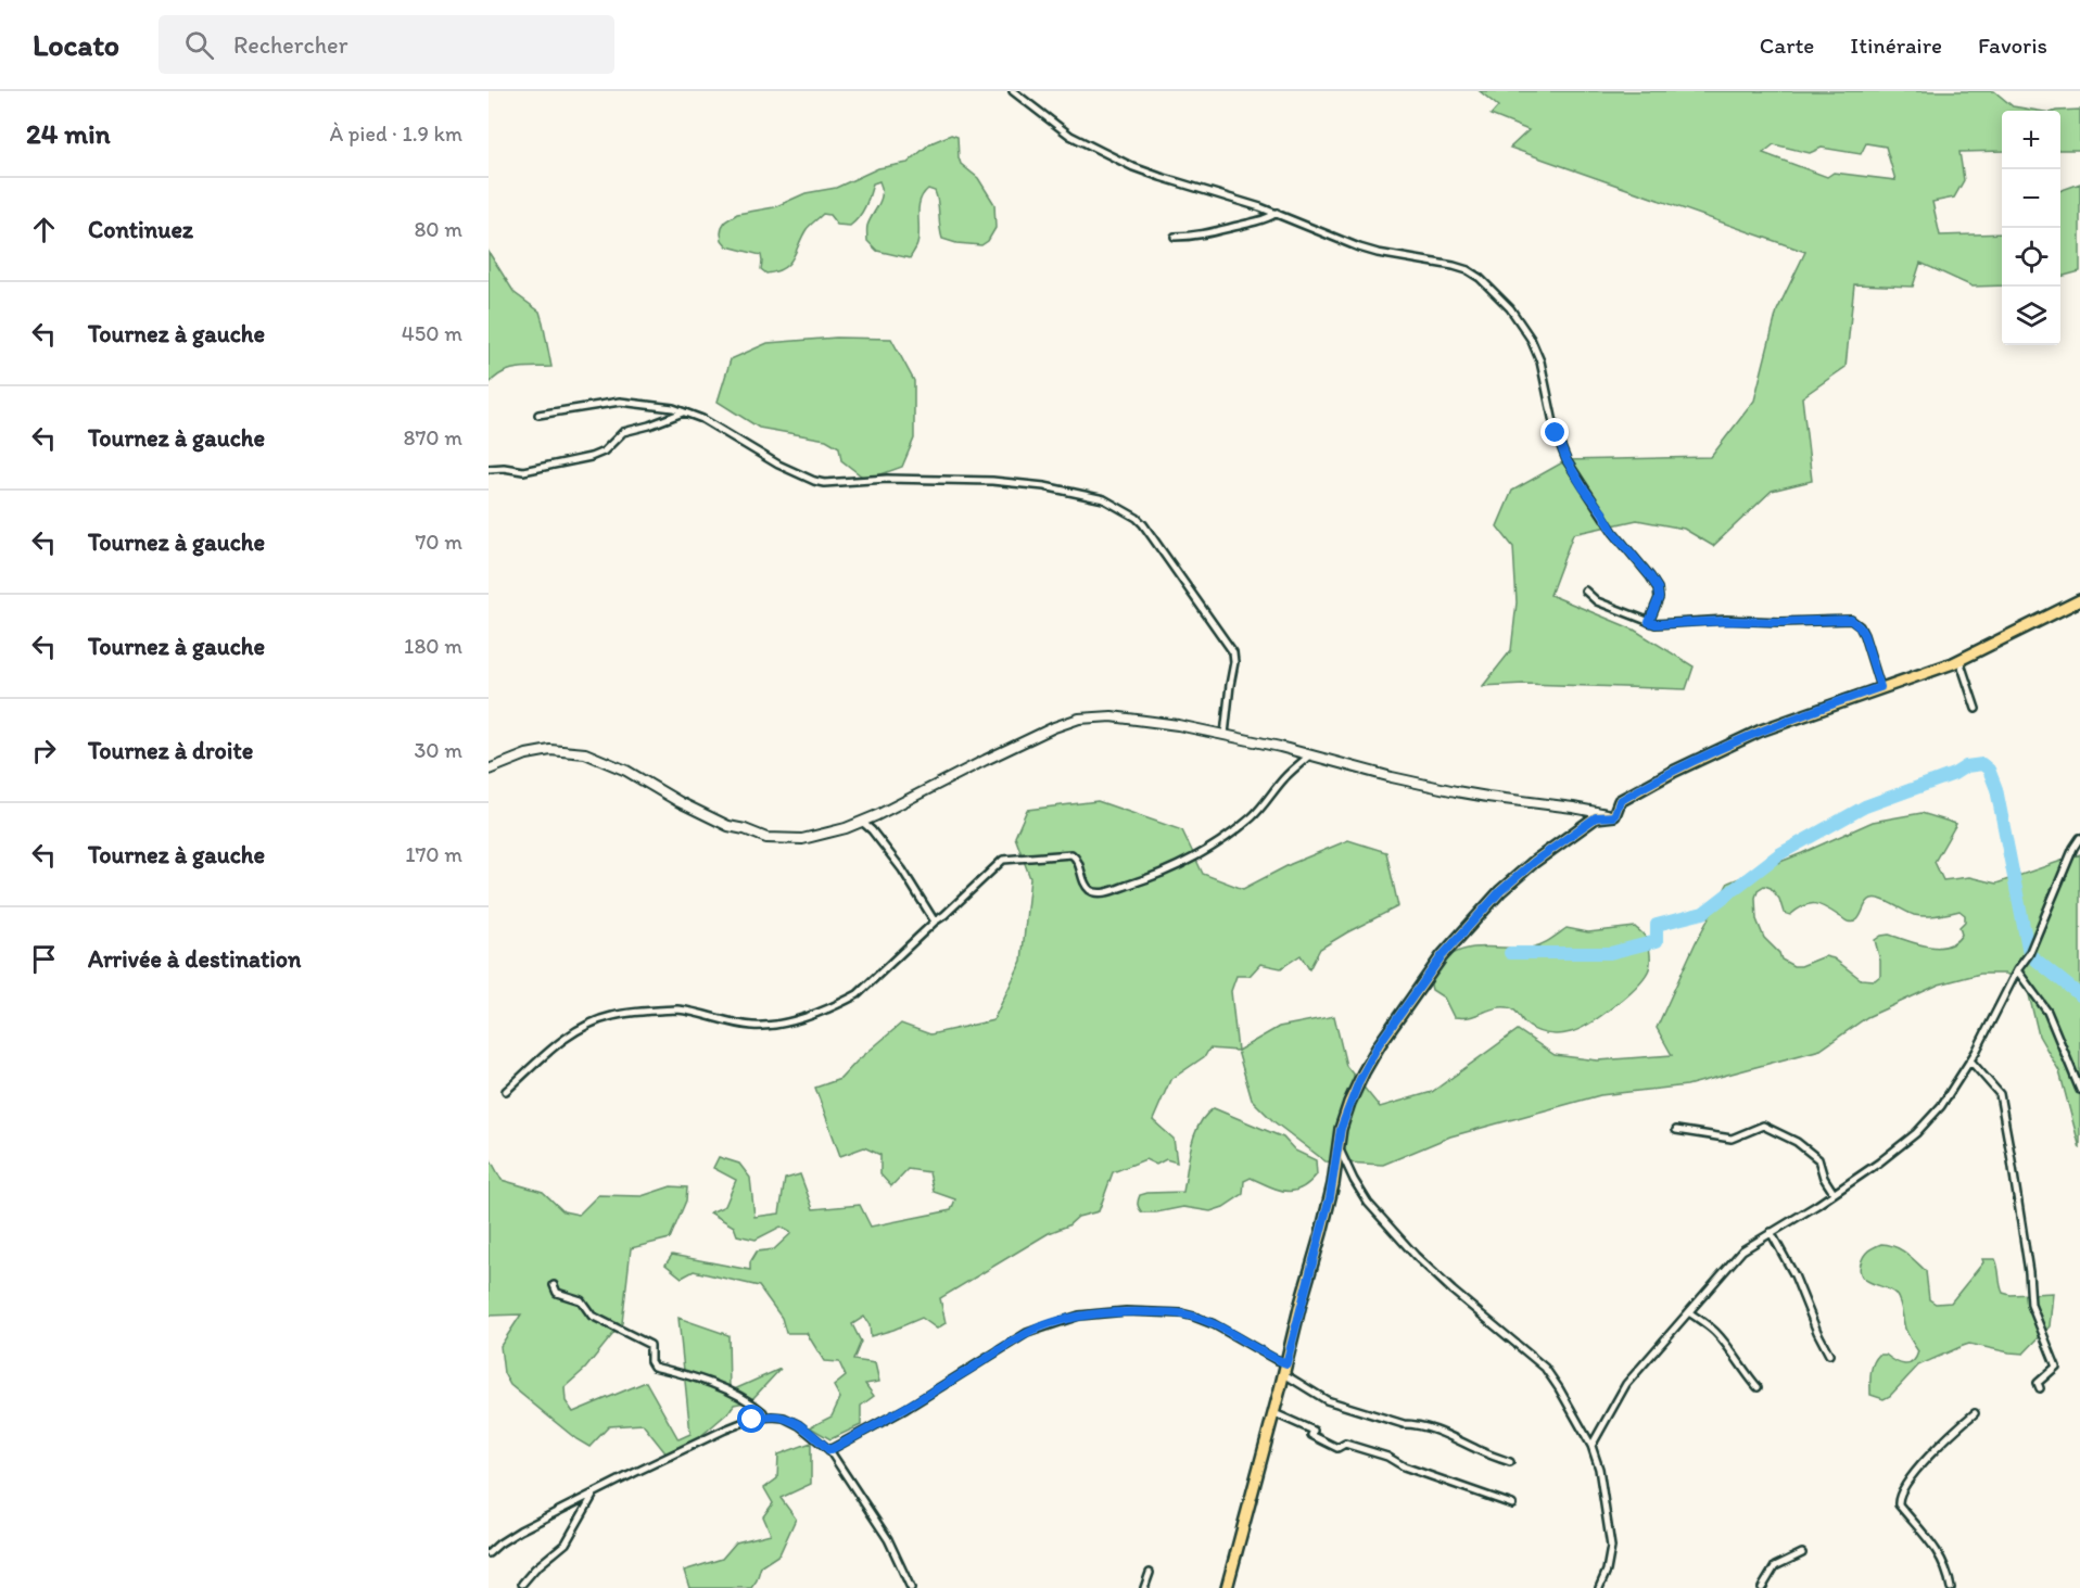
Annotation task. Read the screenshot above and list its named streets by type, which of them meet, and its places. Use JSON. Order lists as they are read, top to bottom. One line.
{"page":{"header":"Locato","search":"Rechercher","nav":["Carte","Itinéraire","Favoris"],"heading":["24 min","À pied · 1.9 km"],"map_buttons":["+","−"],"list":[["Continuez","80 m"],["Tournez à gauche","450 m"],["Tournez à gauche","870 m"],["Tournez à gauche","70 m"],["Tournez à gauche","180 m"],["Tournez à droite","30 m"],["Tournez à gauche","170 m"],"Arrivée à destination"]}}
